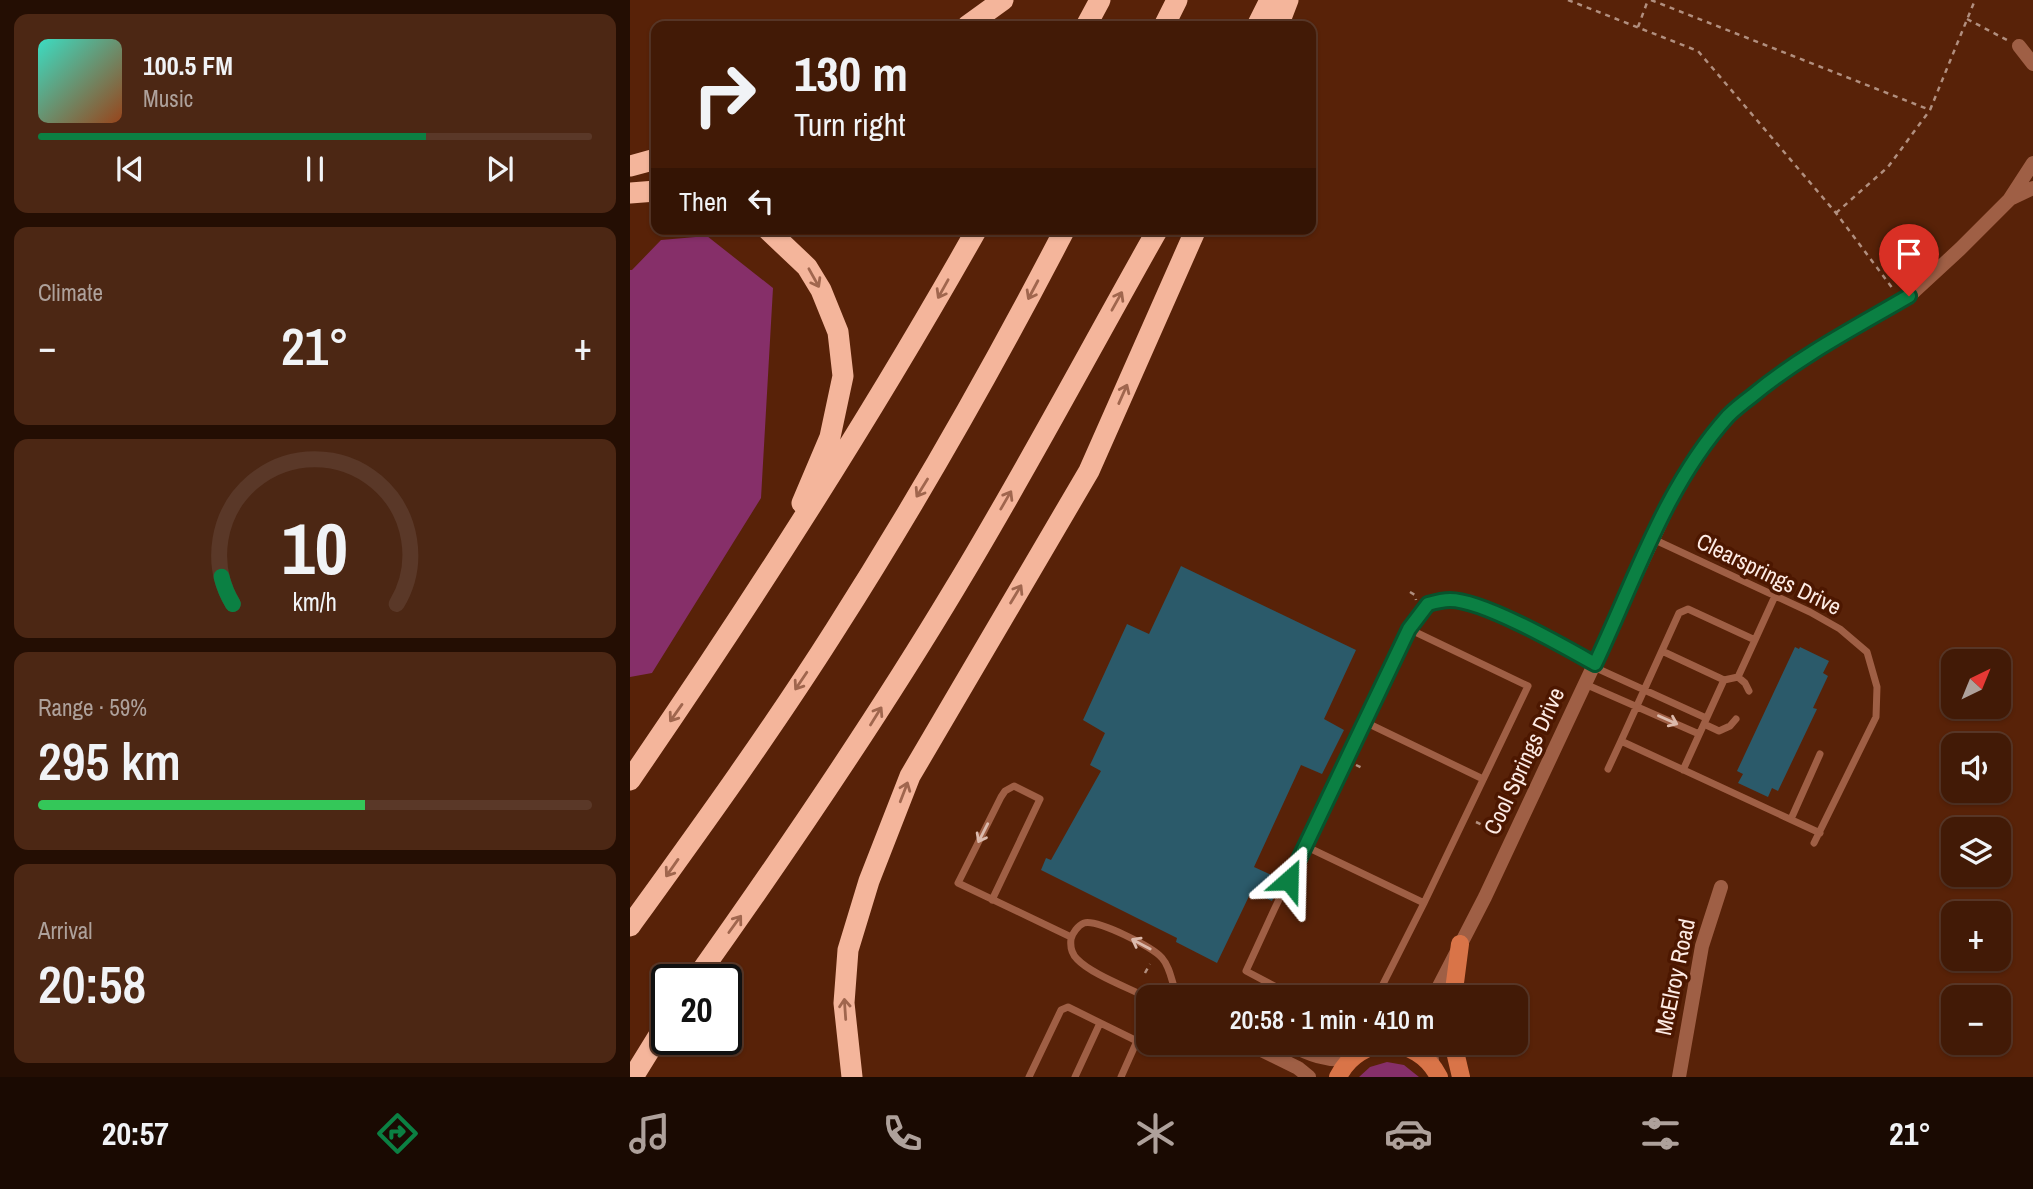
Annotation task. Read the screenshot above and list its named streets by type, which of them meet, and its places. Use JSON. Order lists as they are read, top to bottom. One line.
{"streets":{"street":["Cool Springs Drive","McElroy Road"],"lane":["Clearsprings Drive"]},"crossings":[["Clearsprings Drive","Cool Springs Drive"]],"north":"top right","page":{"turn":["130 m","Turn right"],"song":["100.5 FM","Music"],"then":"Then","tile":["Climate",["Range · 59%","295 km"],["Arrival","20:58"]],"heat":["−","21°","+"],"map_buttons":["+","−"],"limit":"20","trip":"20:58 · 1 min · 410 m","tabs":["20:57","21°"],"gauge":["10","km/h"]}}
